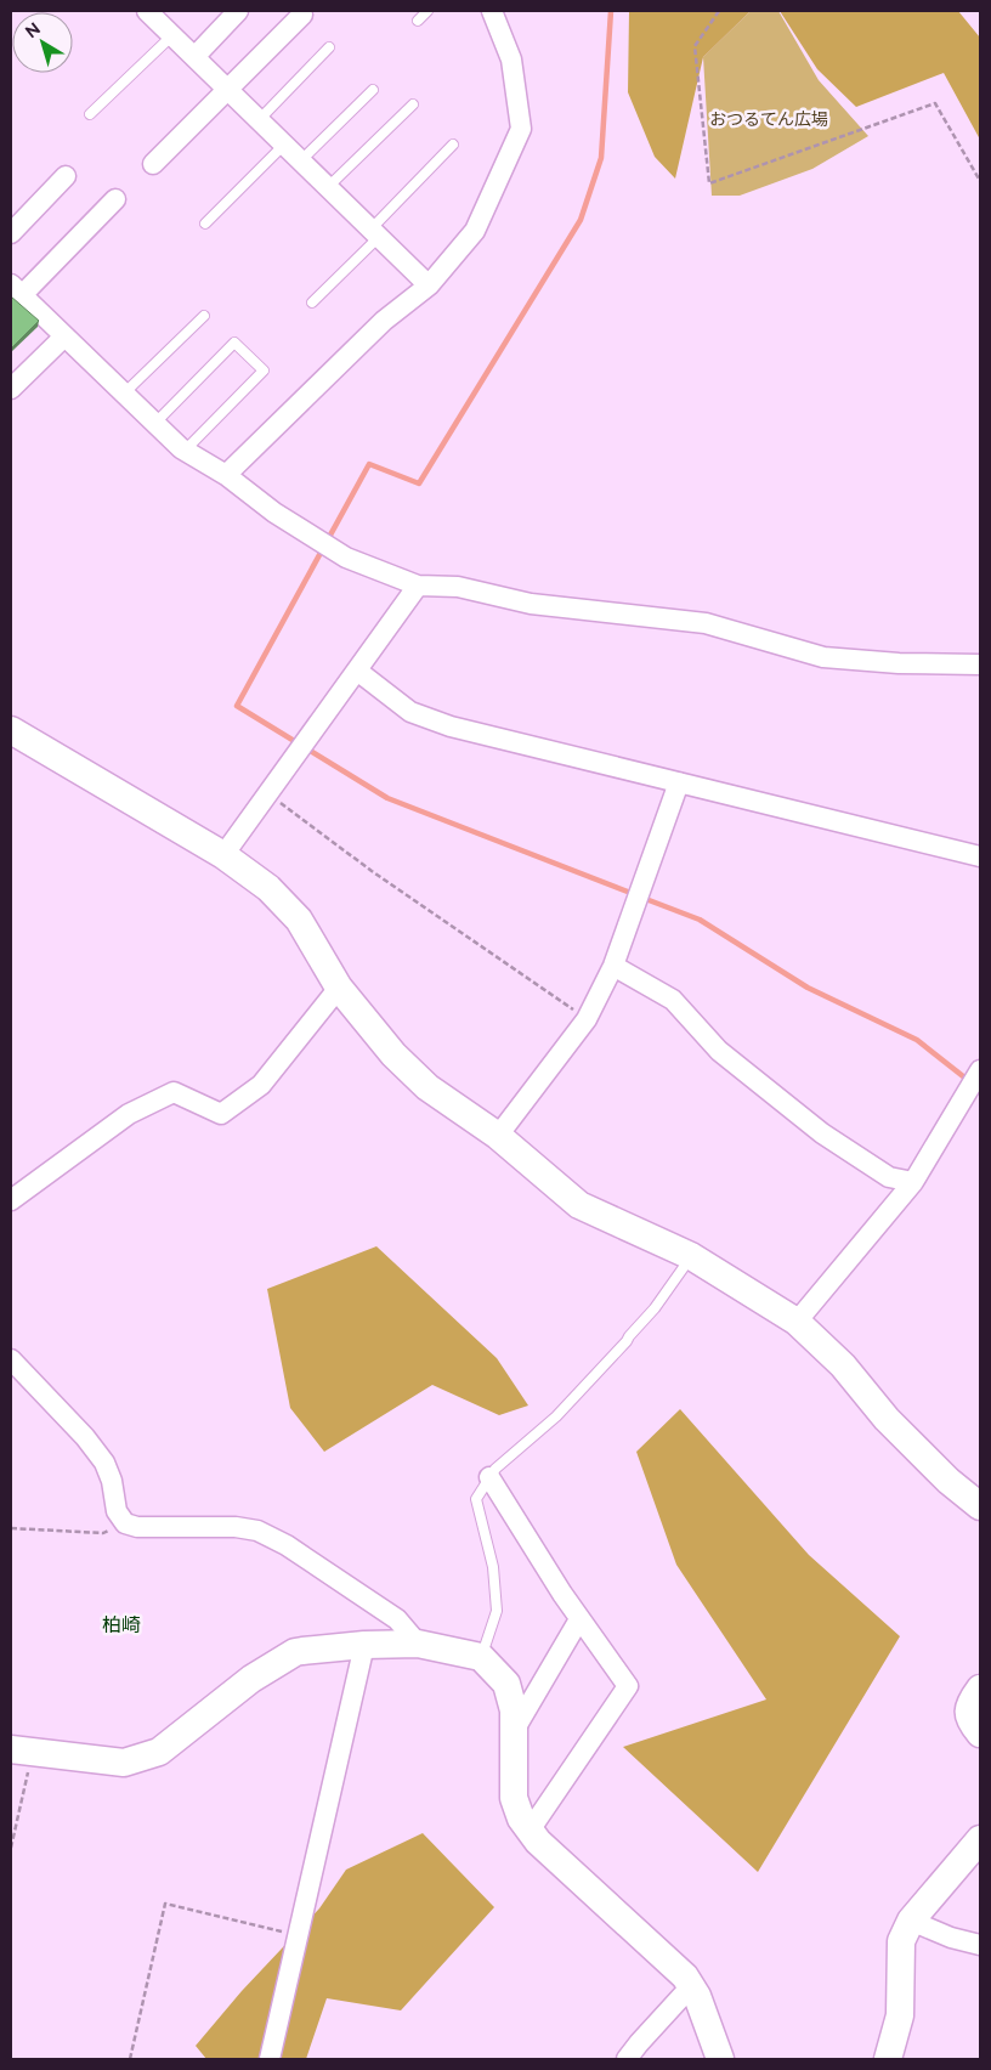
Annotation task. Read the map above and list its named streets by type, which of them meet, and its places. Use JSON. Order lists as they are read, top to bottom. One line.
{"districts":["柏崎"],"parks":["おつるてん広場"],"north":"top left"}
